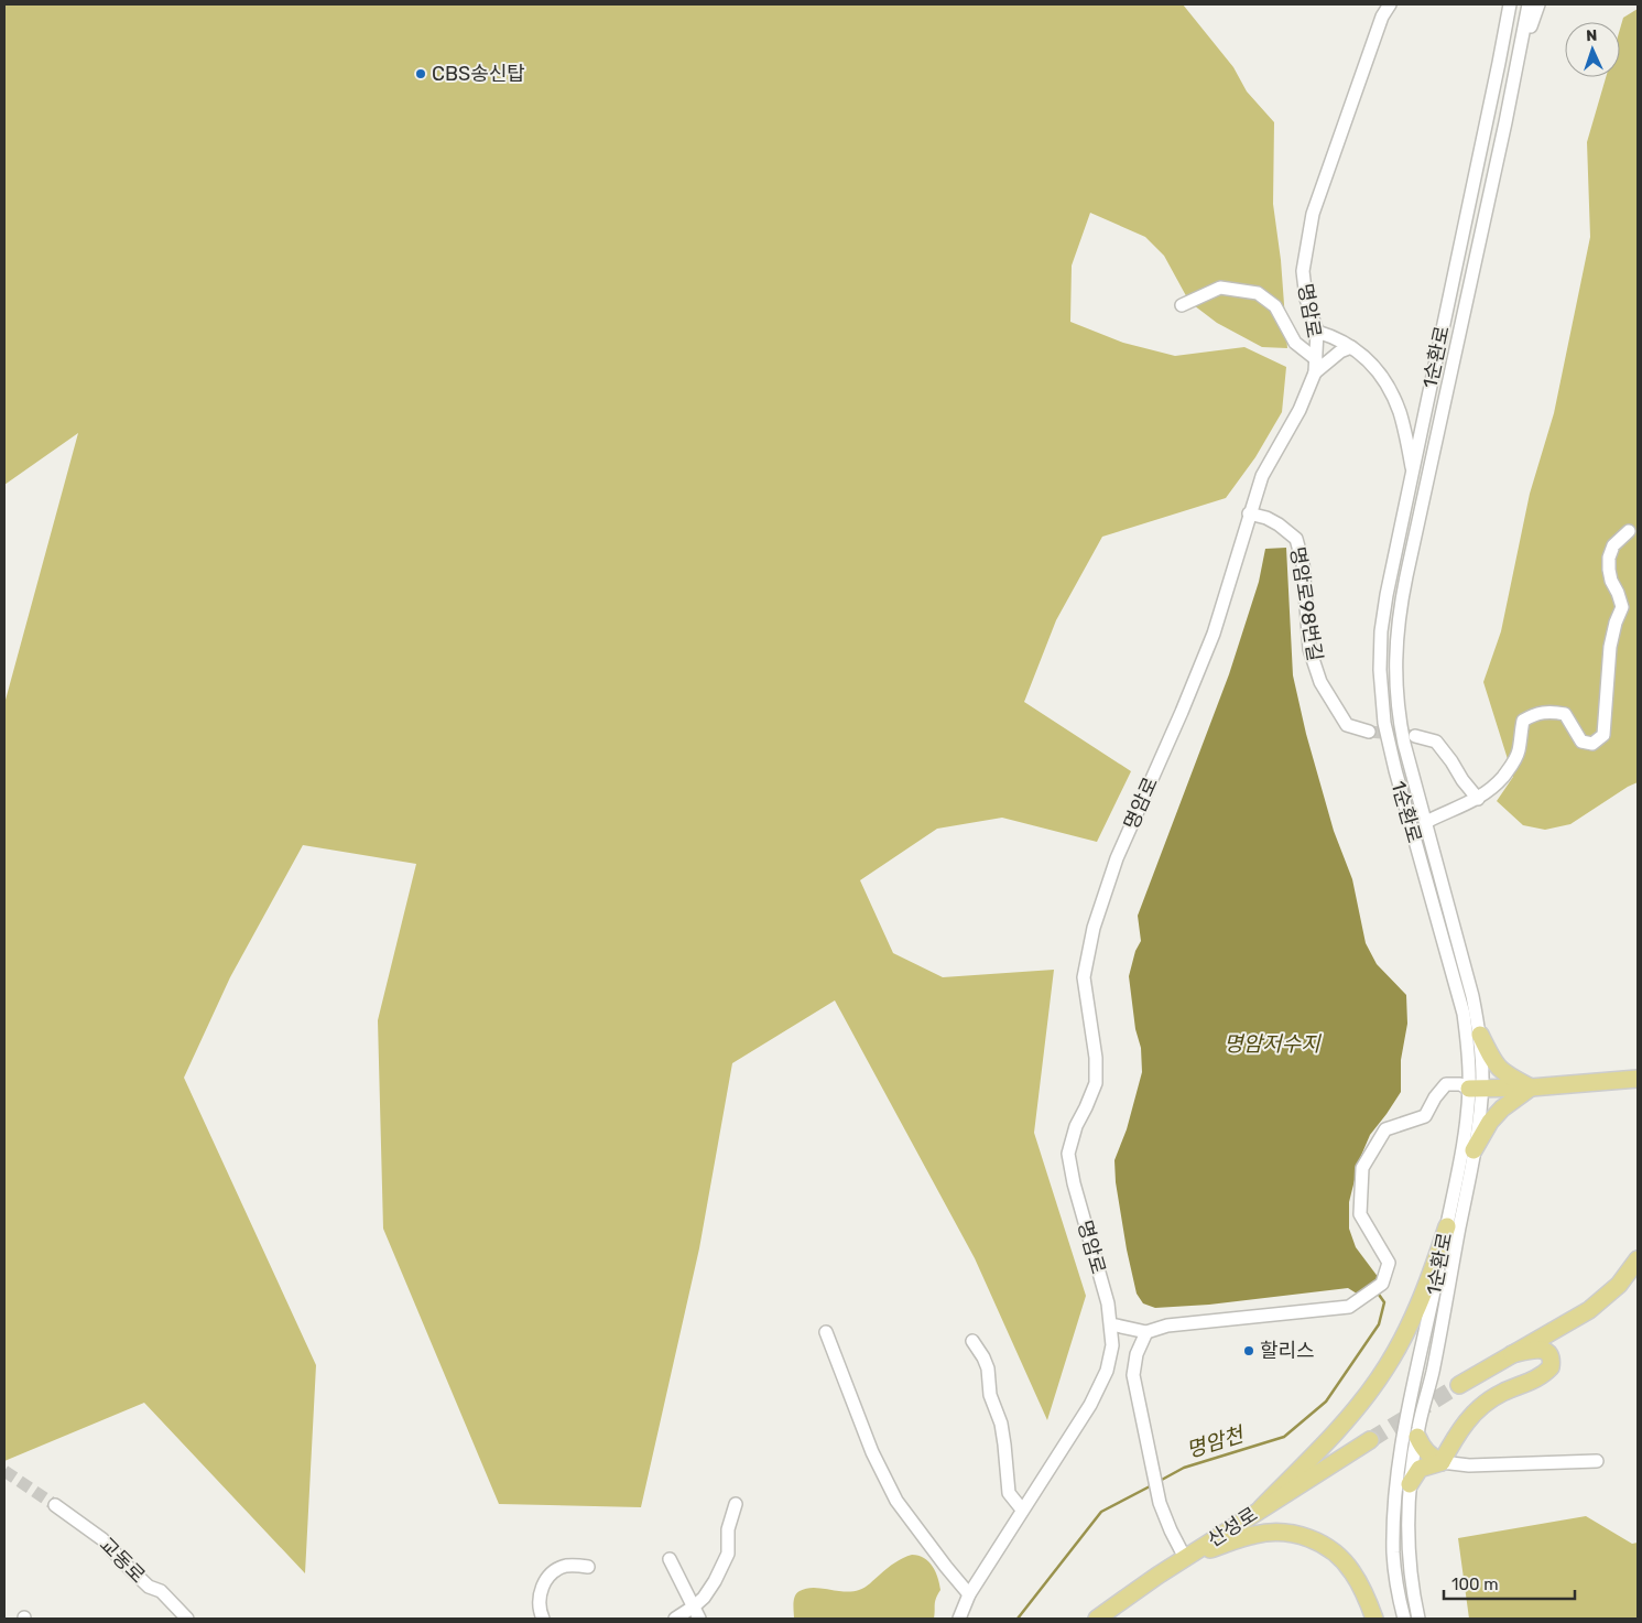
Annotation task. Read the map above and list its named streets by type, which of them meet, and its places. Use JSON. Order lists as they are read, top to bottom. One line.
{"streets":{"main road":["산성로"],"street":["명암로","1순환로","명암로98번길","교동로"]},"crossings":[["명암로","명암로98번길"]],"water":["명암저수지","명암천"],"places":["CBS송신탑","할리스"],"scale_bar":"100 m","north":"top"}
